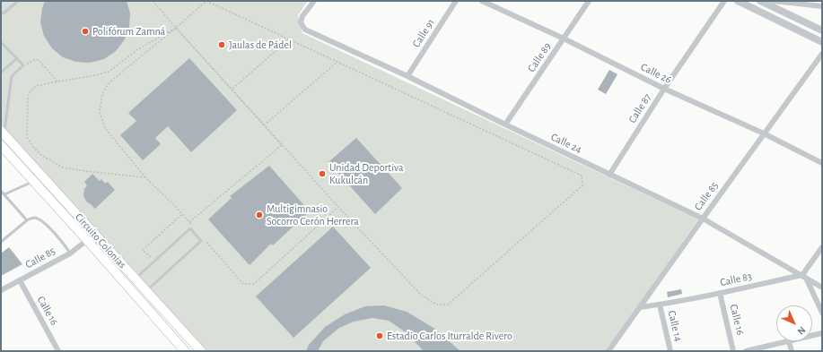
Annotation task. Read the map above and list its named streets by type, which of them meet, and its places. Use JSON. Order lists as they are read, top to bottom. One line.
{"streets":{"main road":["Circuito Colonias"],"street":["Calle 91","Calle 89","Calle 26","Calle 87","Calle 24","Calle 85","Calle 83","Calle 16","Calle 14"]},"crossings":[["Calle 91","Calle 24"],["Calle 89","Calle 26"],["Calle 89","Calle 24"],["Calle 26","Calle 87"],["Calle 26","Calle 85"],["Calle 87","Calle 24"],["Calle 24","Calle 85"],["Calle 24","Calle 83"],["Calle 85","Circuito Colonias"],["Calle 85","Calle 83"],["Calle 85","Calle 16"],["Calle 83","Calle 16"],["Calle 83","Calle 14"]],"places":["Polifórum Zamná","Jaulas de Pádel","Unidad Deportiva Kukulcán","Multigimnasio Socorro Cerón Herrera","Estadio Carlos Iturralde Rivero"],"north":"bottom right"}
